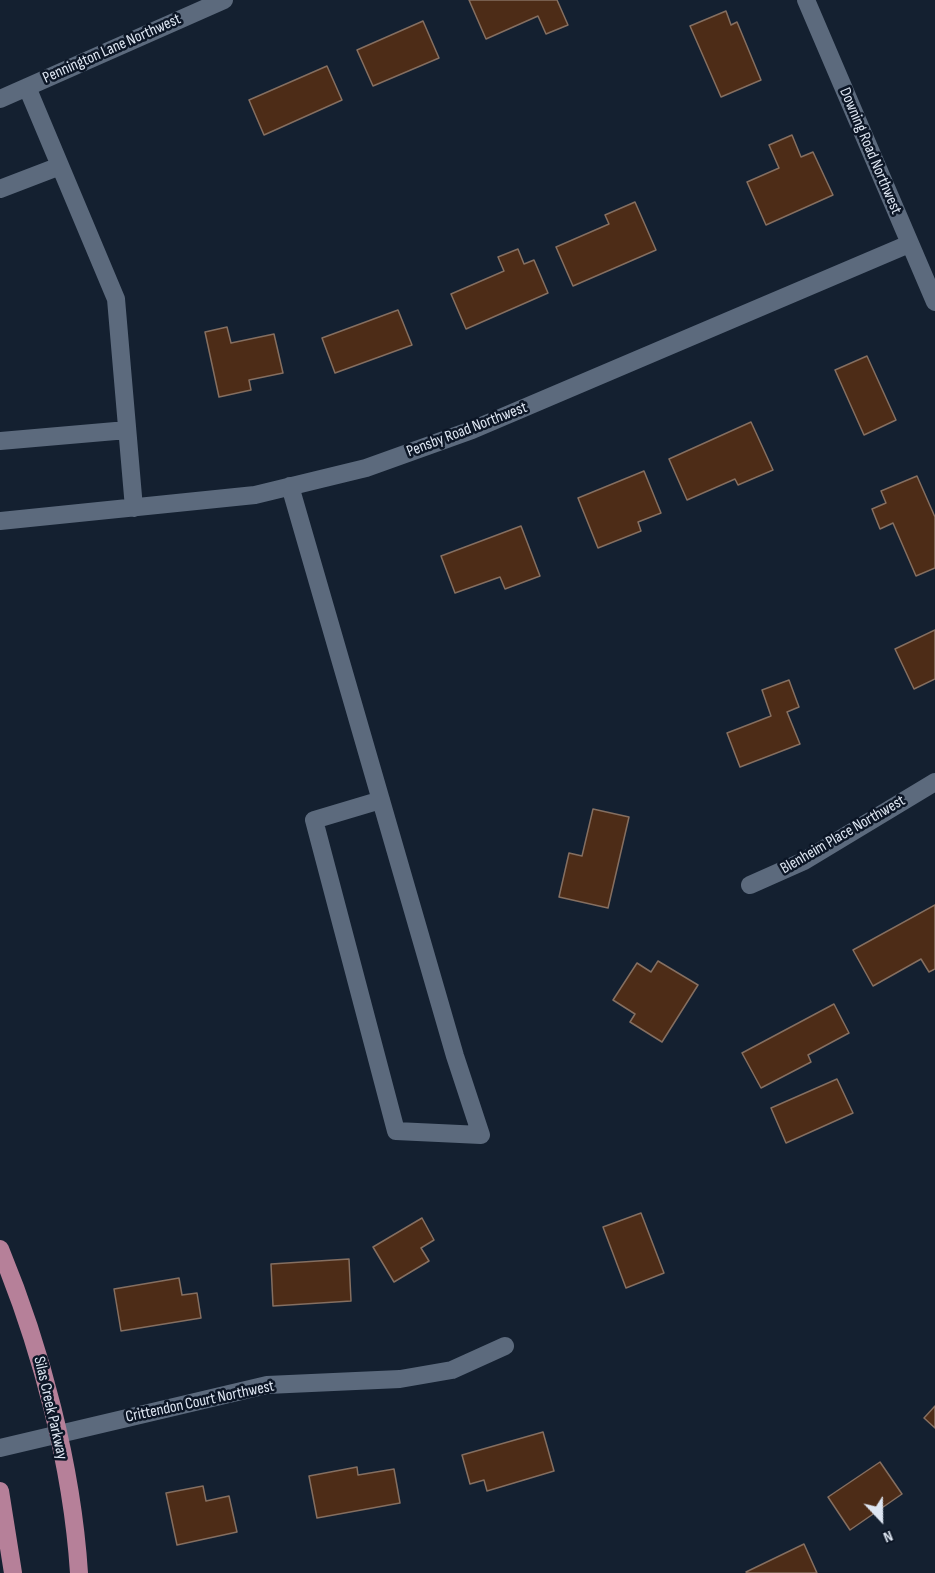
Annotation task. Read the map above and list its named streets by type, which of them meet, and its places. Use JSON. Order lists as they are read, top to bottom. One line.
{"streets":{"main road":["Silas Creek Parkway"],"street":["Pennington Lane Northwest","Downing Road Northwest","Pensby Road Northwest","Blenheim Place Northwest","Crittendon Court Northwest"]},"crossings":[["Downing Road Northwest","Pensby Road Northwest"],["Crittendon Court Northwest","Silas Creek Parkway"]],"north":"bottom"}
